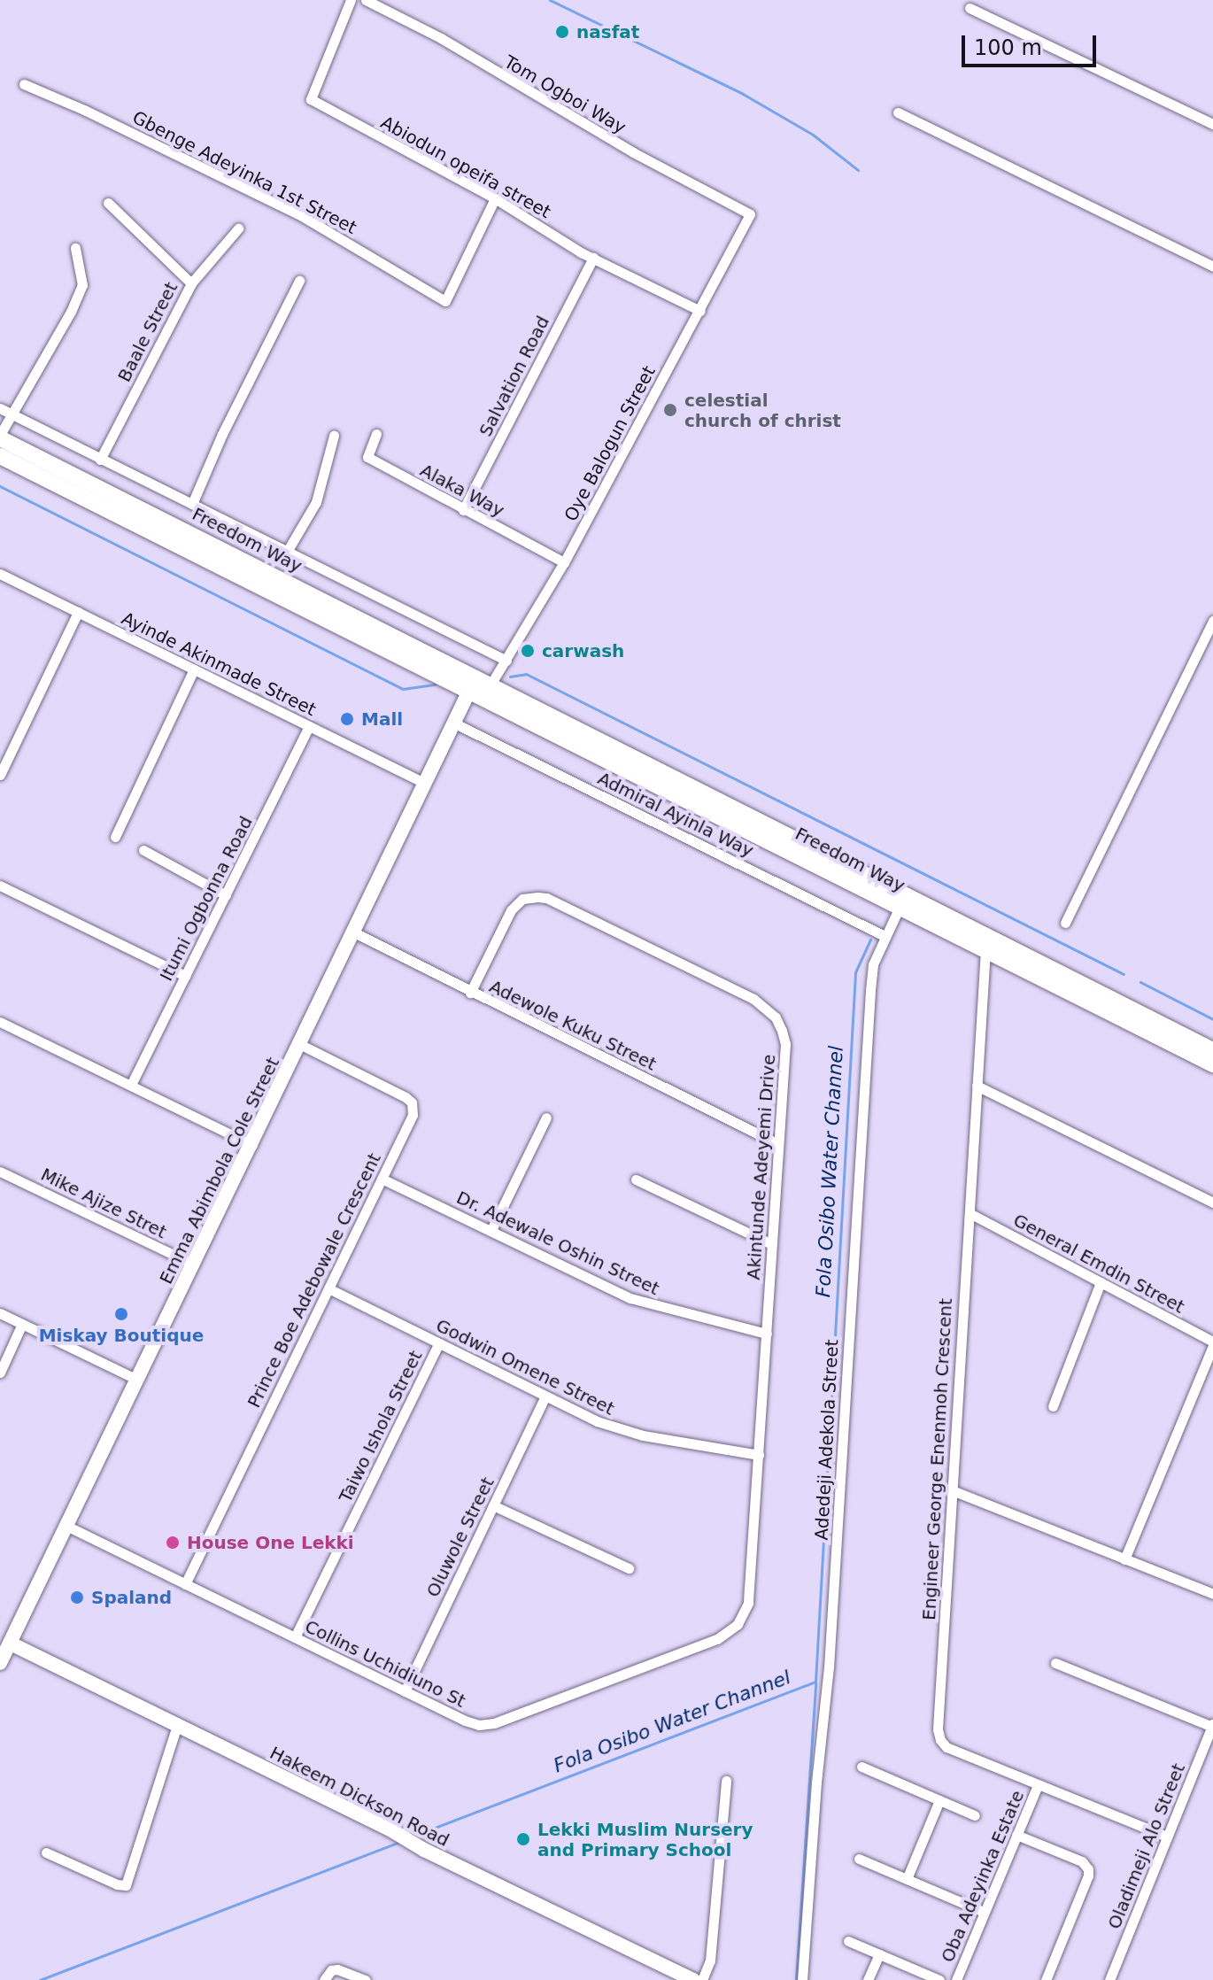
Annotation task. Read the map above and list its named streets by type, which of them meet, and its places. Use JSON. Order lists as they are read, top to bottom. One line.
{"streets":{"main road":["Freedom Way"],"street":["Tom Ogboi Way","Abiodun opeifa street","Gbenge Adeyinka 1st Street","Baale Street","Salvation Road","Oye Balogun Street","Alaka Way","Ayinde Akinmade Street","Admiral Ayinla Way","Itumi Ogbonna Road","Adewole Kuku Street","Akintunde Adeyemi Drive","Emma Abimbola Cole Street","Mike Ajize Stret","Dr. Adewale Oshin Street","General Emdin Street","Prince Boe Adebowale Crescent","Godwin Omene Street","Taiwo Ishola Street","Adedeji Adekola Street","Engineer George Enenmoh Crescent","Oluwole Street","Collins Uchidiuno St","Hakeem Dickson Road","Oladimeji Alo Street","Oba Adeyinka Estate"]},"crossings":[["Tom Ogboi Way","Oye Balogun Street"],["Abiodun opeifa street","Gbenge Adeyinka 1st Street"],["Abiodun opeifa street","Salvation Road"],["Abiodun opeifa street","Oye Balogun Street"],["Salvation Road","Alaka Way"],["Oye Balogun Street","Alaka Way"],["Oye Balogun Street","Freedom Way"],["Oye Balogun Street","Emma Abimbola Cole Street"],["Freedom Way","Emma Abimbola Cole Street"],["Freedom Way","Adedeji Adekola Street"],["Freedom Way","Engineer George Enenmoh Crescent"],["Ayinde Akinmade Street","Itumi Ogbonna Road"],["Ayinde Akinmade Street","Emma Abimbola Cole Street"],["Admiral Ayinla Way","Emma Abimbola Cole Street"],["Admiral Ayinla Way","Adedeji Adekola Street"],["Adewole Kuku Street","Akintunde Adeyemi Drive"],["Adewole Kuku Street","Emma Abimbola Cole Street"],["Akintunde Adeyemi Drive","Dr. Adewale Oshin Street"],["Akintunde Adeyemi Drive","Godwin Omene Street"],["Akintunde Adeyemi Drive","Collins Uchidiuno St"],["Emma Abimbola Cole Street","Mike Ajize Stret"],["Emma Abimbola Cole Street","Prince Boe Adebowale Crescent"],["Emma Abimbola Cole Street","Collins Uchidiuno St"],["Emma Abimbola Cole Street","Hakeem Dickson Road"],["Dr. Adewale Oshin Street","Prince Boe Adebowale Crescent"],["General Emdin Street","Engineer George Enenmoh Crescent"],["Prince Boe Adebowale Crescent","Godwin Omene Street"],["Prince Boe Adebowale Crescent","Collins Uchidiuno St"],["Godwin Omene Street","Taiwo Ishola Street"],["Godwin Omene Street","Oluwole Street"],["Taiwo Ishola Street","Collins Uchidiuno St"],["Engineer George Enenmoh Crescent","Oladimeji Alo Street"],["Engineer George Enenmoh Crescent","Oba Adeyinka Estate"],["Oluwole Street","Collins Uchidiuno St"]],"water":["Fola Osibo Water Channel"],"places":["nasfat","celestial church of christ","carwash","Mall","Miskay Boutique","House One Lekki","Spaland","Lekki Muslim Nursery and Primary School"],"scale_bar":"100 m"}
